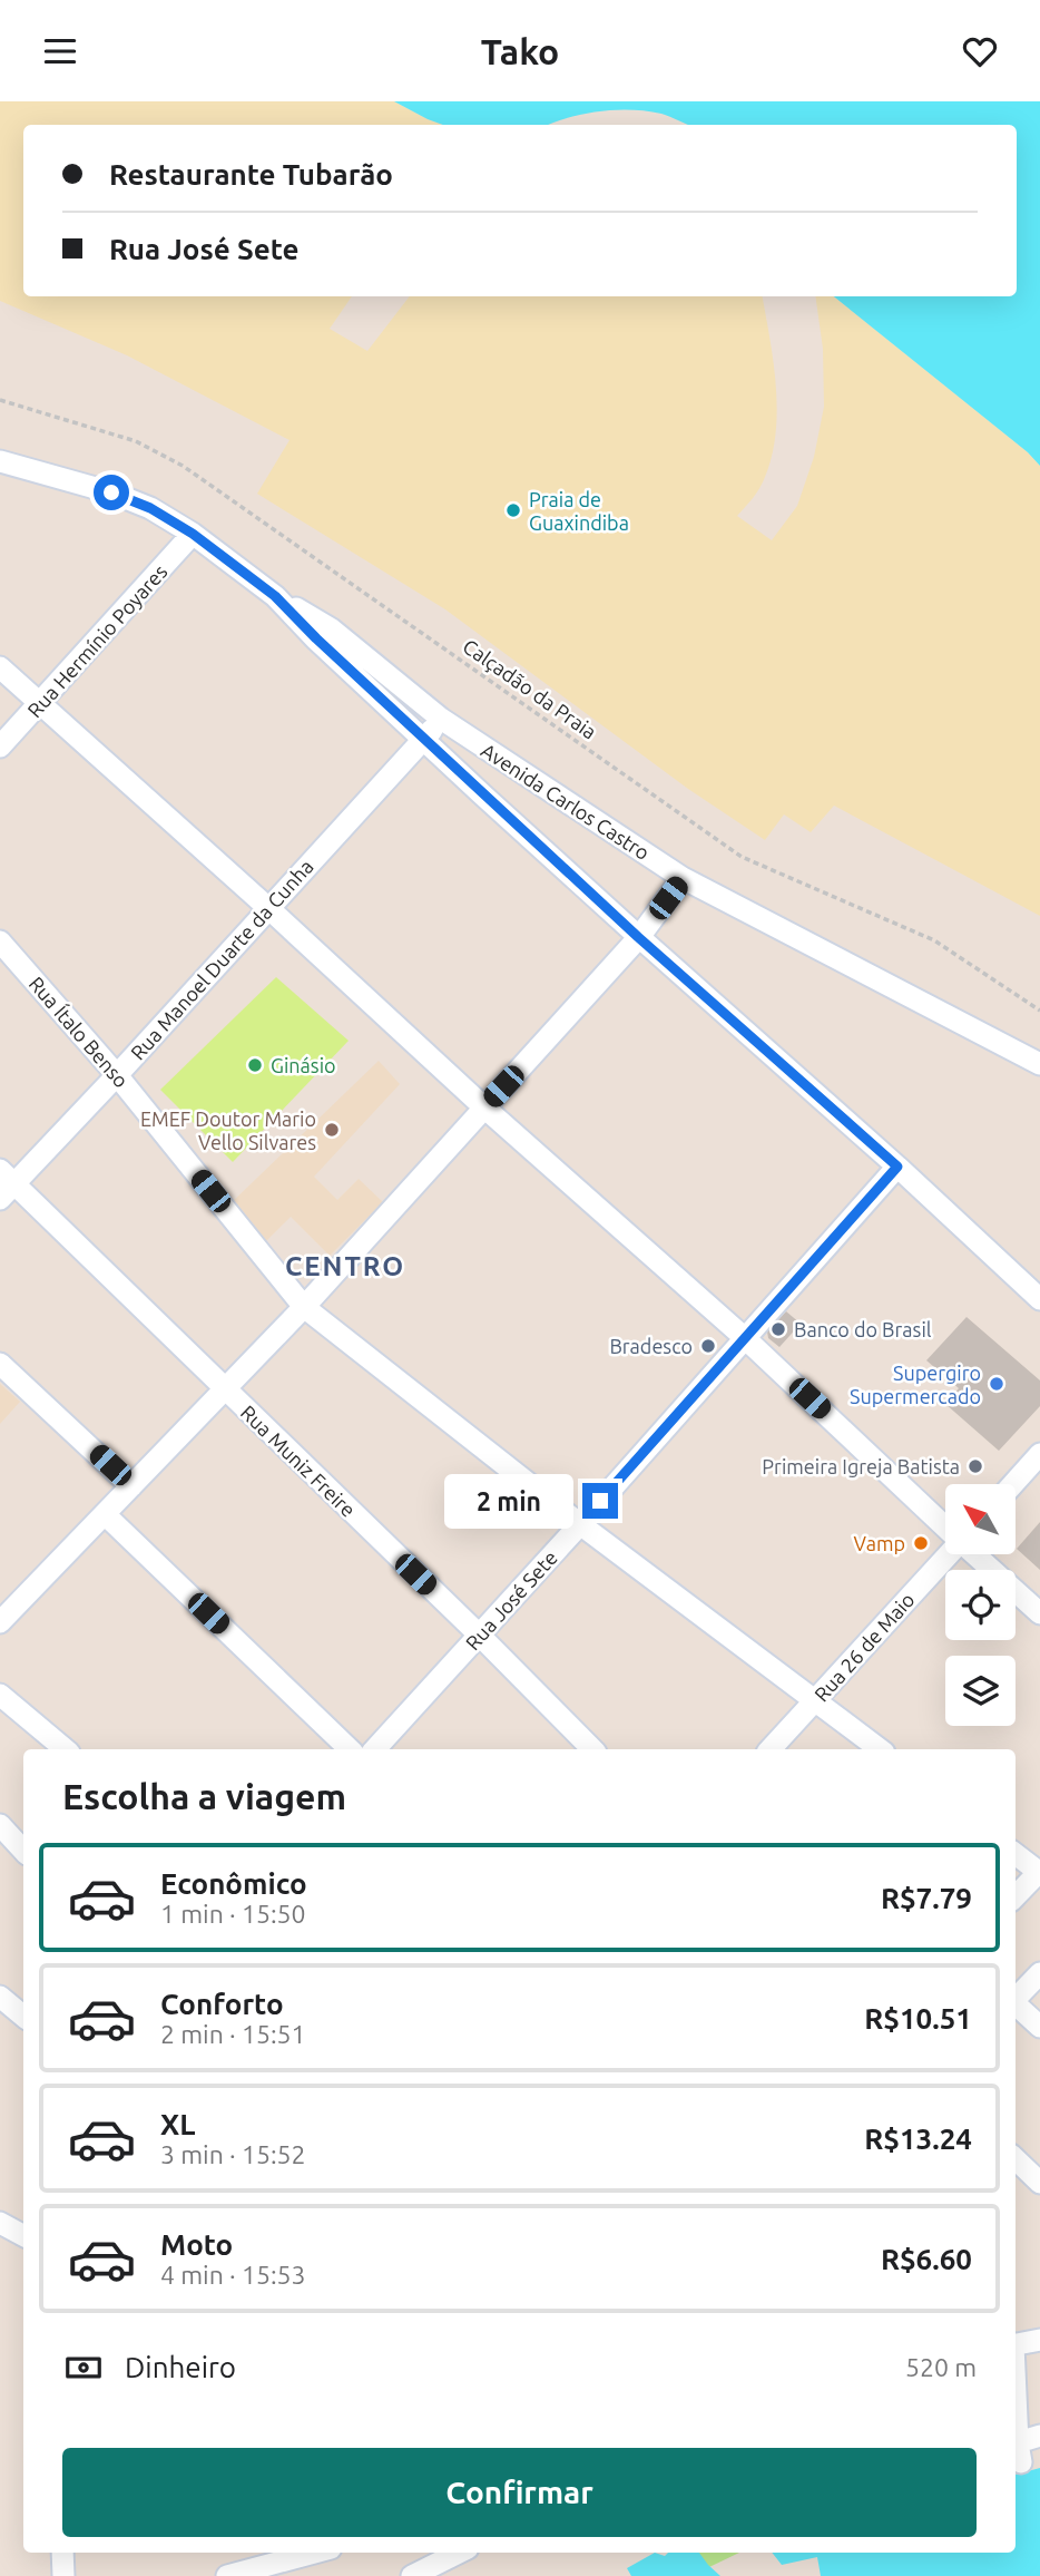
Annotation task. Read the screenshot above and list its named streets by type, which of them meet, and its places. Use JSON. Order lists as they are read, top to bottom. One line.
{"streets":{"street":["Rua Hermínio Poyares","Avenida Carlos Castro","Rua Manoel Duarte da Cunha","Rua Ítalo Benso","Rua Muniz Freire","Rua José Sete","Rua 26 de Maio"],"path":["Calçadão da Praia"]},"crossings":[["Avenida Carlos Castro","Rua Manoel Duarte da Cunha"],["Rua Manoel Duarte da Cunha","Rua Ítalo Benso"],["Rua Manoel Duarte da Cunha","Rua Muniz Freire"],["Rua Ítalo Benso","Rua José Sete"],["Rua Ítalo Benso","Rua 26 de Maio"],["Rua Muniz Freire","Rua José Sete"]],"districts":["CENTRO"],"places":["Praia de Guaxindiba","Ginásio","EMEF Doutor Mario Vello Silvares","Banco do Brasil","Bradesco","Supergiro Supermercado","Primeira Igreja Batista","Vamp"],"north":"top left","page":{"header":"Tako","banner":["Restaurante Tubarão","Rua José Sete"],"bubble":"2 min","heading":"Escolha a viagem","list":[{"name":"Econômico","note":"1 min · 15:50","value":"R$7.79"},{"name":"Conforto","note":"2 min · 15:51","value":"R$10.51"},{"name":"XL","note":"3 min · 15:52","value":"R$13.24"},{"name":"Moto","note":"4 min · 15:53","value":"R$6.60"}],"pay":["Dinheiro","520 m"],"buttons":"Confirmar"}}
